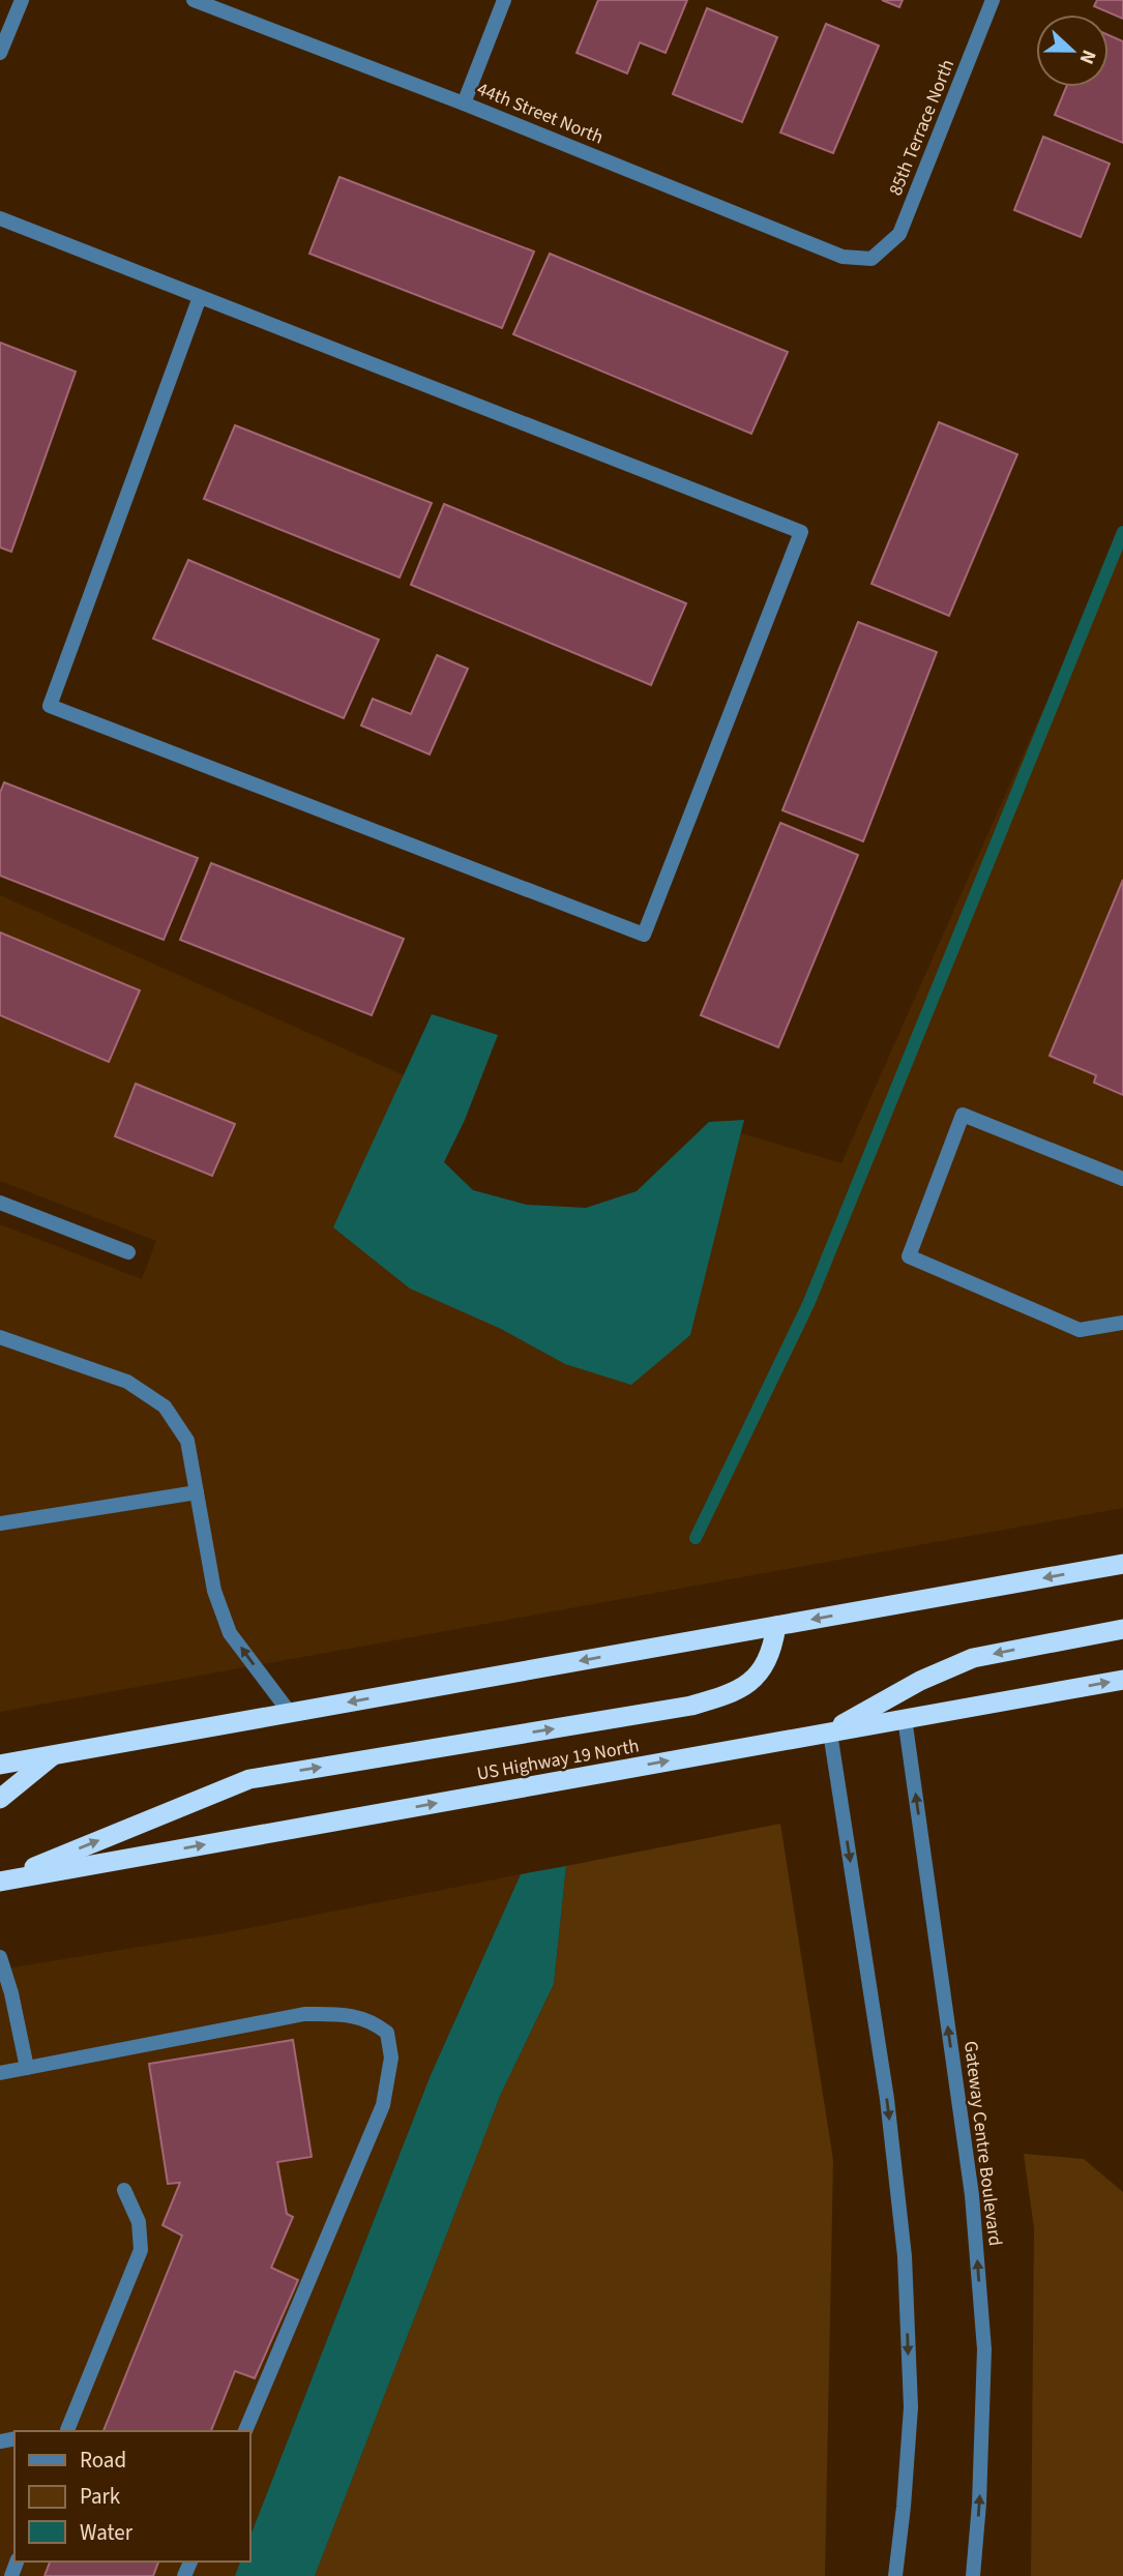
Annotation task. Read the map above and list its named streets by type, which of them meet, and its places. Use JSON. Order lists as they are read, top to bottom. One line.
{"streets":{"highway":["US Highway 19 North"],"street":["44th Street North","85th Terrace North","Gateway Centre Boulevard"]},"crossings":[["44th Street North","85th Terrace North"],["US Highway 19 North","Gateway Centre Boulevard"]],"legend":["Road","Park","Water"],"north":"right"}
